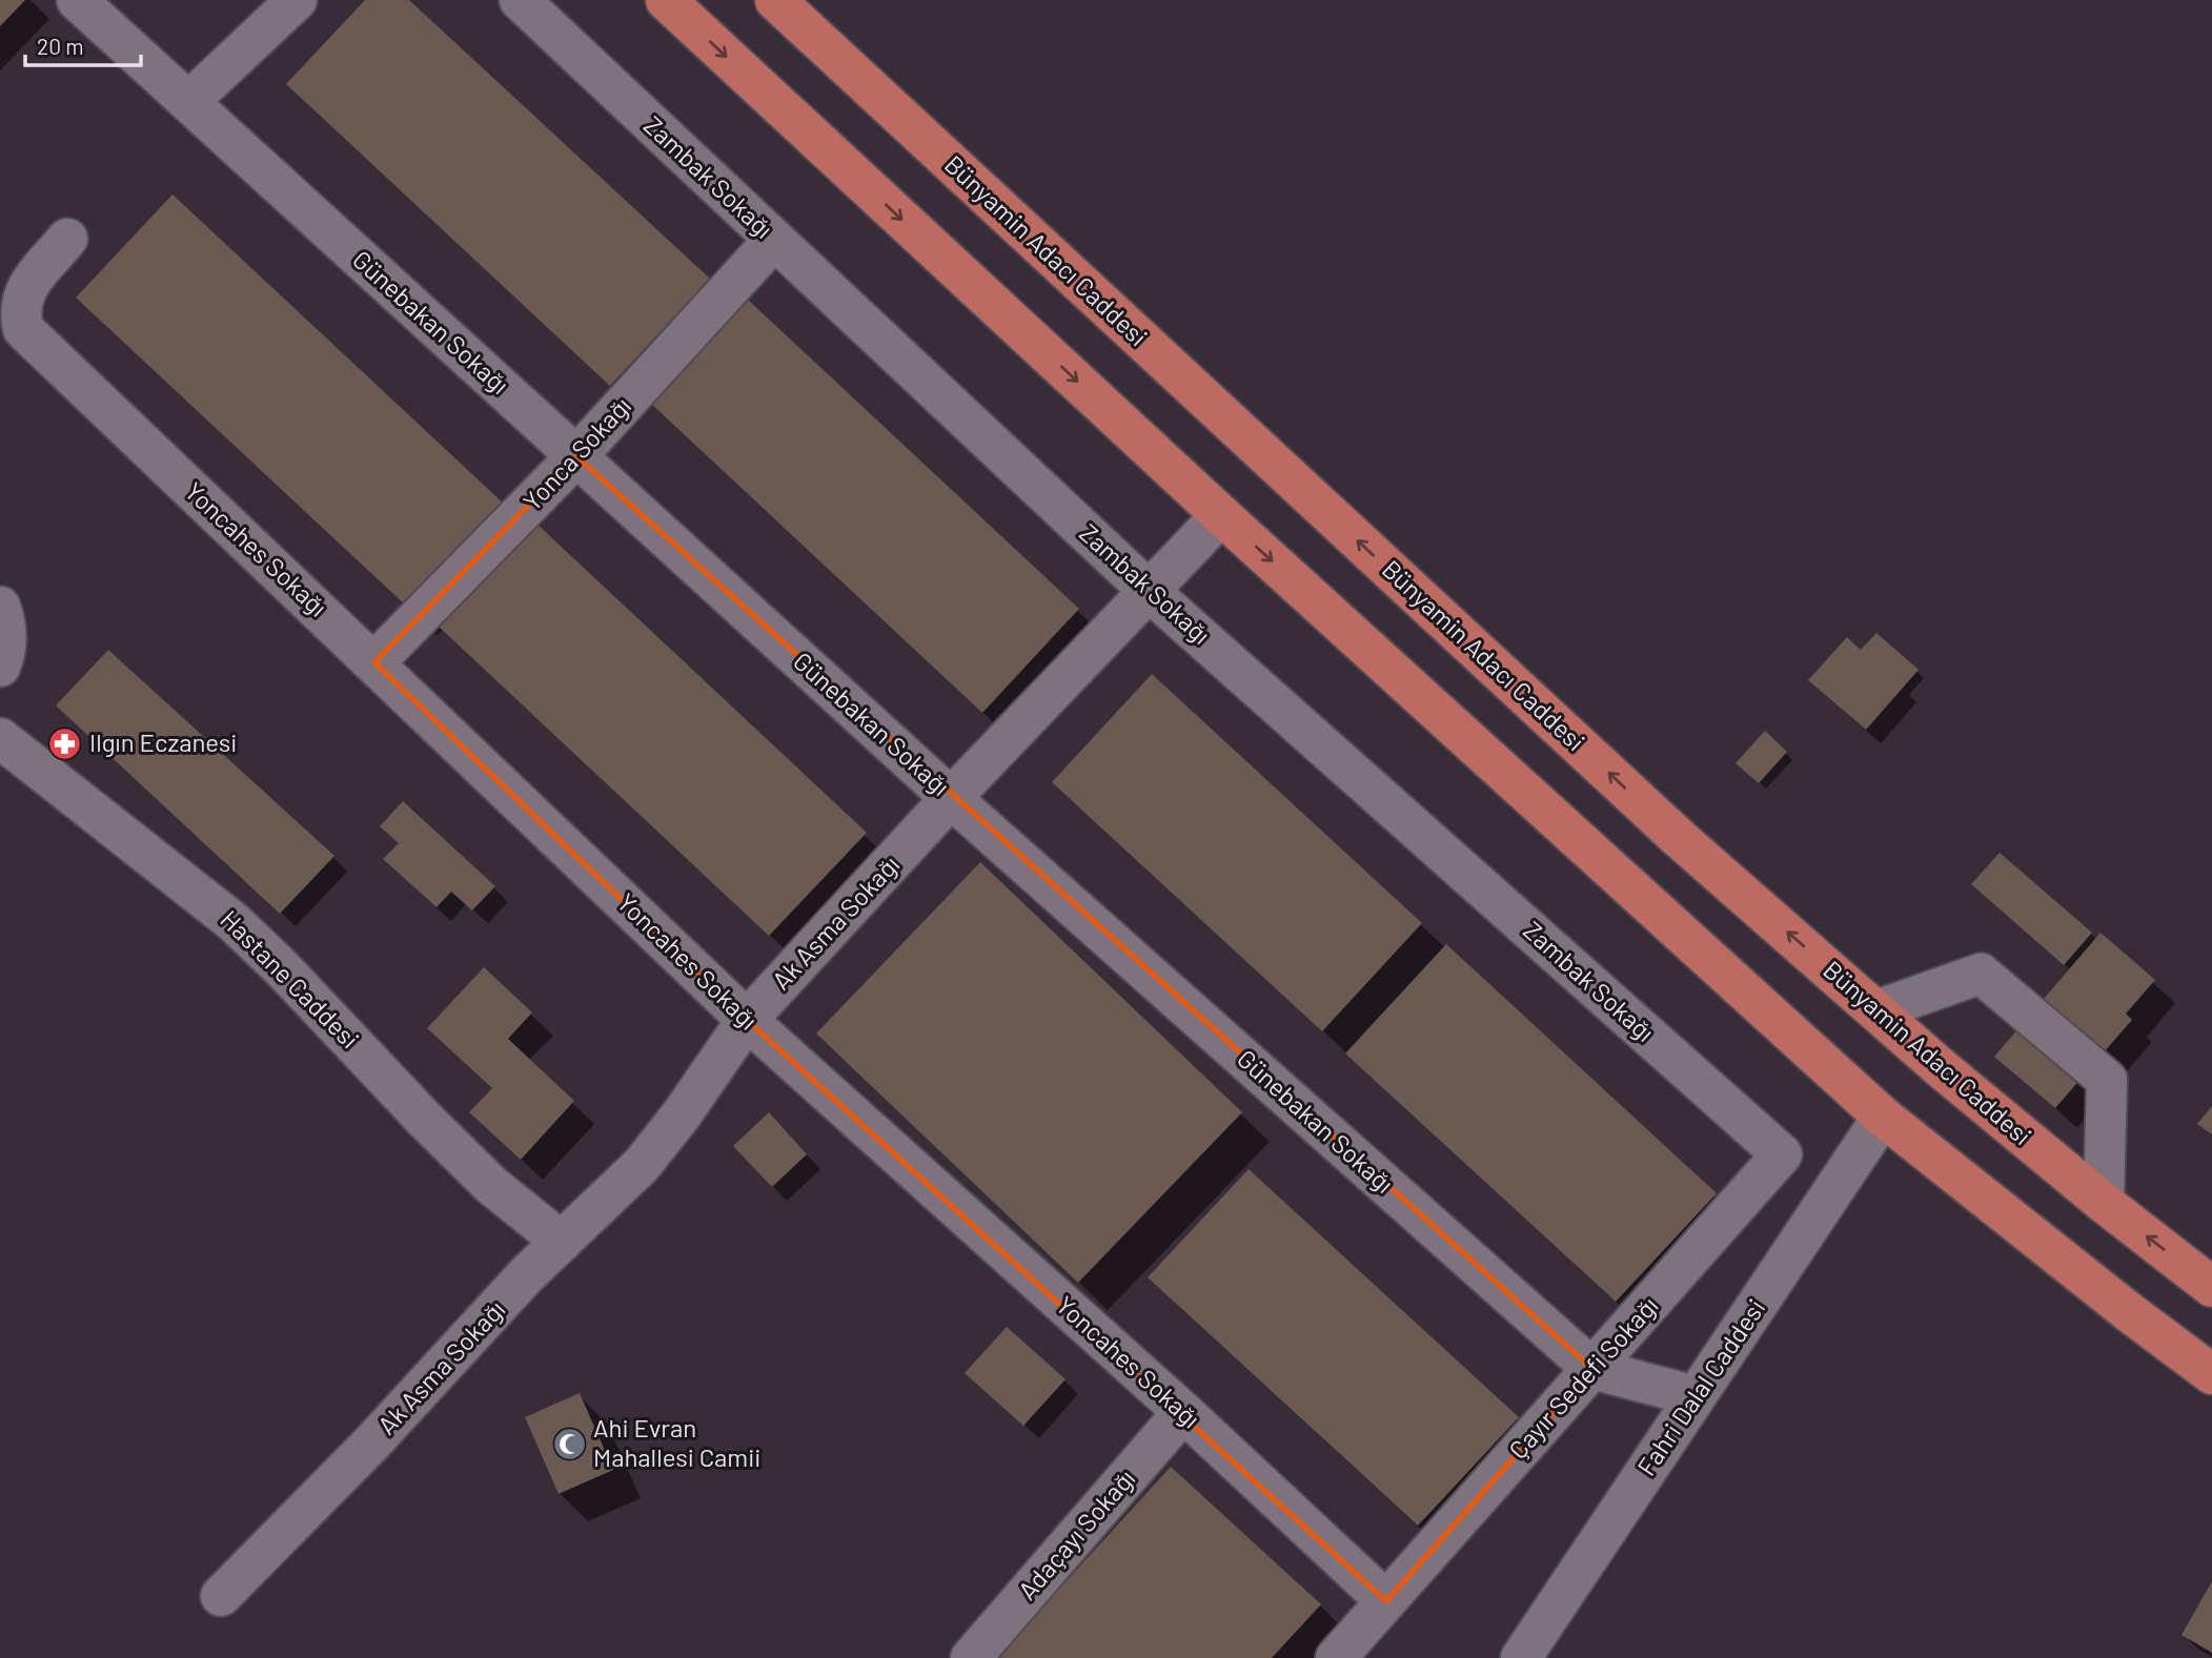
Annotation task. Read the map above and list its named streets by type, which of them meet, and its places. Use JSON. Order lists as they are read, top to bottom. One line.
{"streets":{"main road":["Bünyamin Adacı Caddesi"],"street":["Zambak Sokağı","Günebakan Sokağı","Yonca Sokağı","Yoncahes Sokağı","Ak Asma Sokağı","Hastane Caddesi","Çayır Sedefi Sokağı","Fahri Dalal Caddesi","Adaçayı Sokağı"]},"crossings":[["Zambak Sokağı","Yonca Sokağı"],["Zambak Sokağı","Ak Asma Sokağı"],["Zambak Sokağı","Çayır Sedefi Sokağı"],["Günebakan Sokağı","Yonca Sokağı"],["Günebakan Sokağı","Ak Asma Sokağı"],["Günebakan Sokağı","Çayır Sedefi Sokağı"],["Günebakan Sokağı","Fahri Dalal Caddesi"],["Yonca Sokağı","Yoncahes Sokağı"],["Yoncahes Sokağı","Ak Asma Sokağı"],["Yoncahes Sokağı","Çayır Sedefi Sokağı"],["Yoncahes Sokağı","Adaçayı Sokağı"],["Ak Asma Sokağı","Hastane Caddesi"]],"places":{"pharmacy":["Ilgın Eczanesi"],"mosque":["Ahi Evran Mahallesi Camii"]},"scale_bar":"20 m"}
